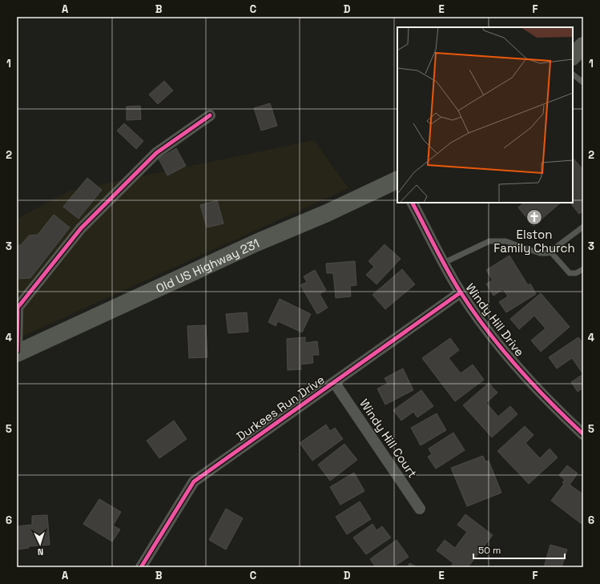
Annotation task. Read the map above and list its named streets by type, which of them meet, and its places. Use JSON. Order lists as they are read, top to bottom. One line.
{"streets":{"main road":["Old US Highway 231"],"street":["Windy Hill Drive","Durkees Run Drive","Windy Hill Court"]},"crossings":[["Windy Hill Drive","Durkees Run Drive"],["Durkees Run Drive","Windy Hill Court"]],"places":{"church":["Elston Family Church"]},"scale_bar":"50 m","north":"bottom","grid":{"columns":["A","B","C","D","E","F"],"rows":["1","2","3","4","5","6"]}}
